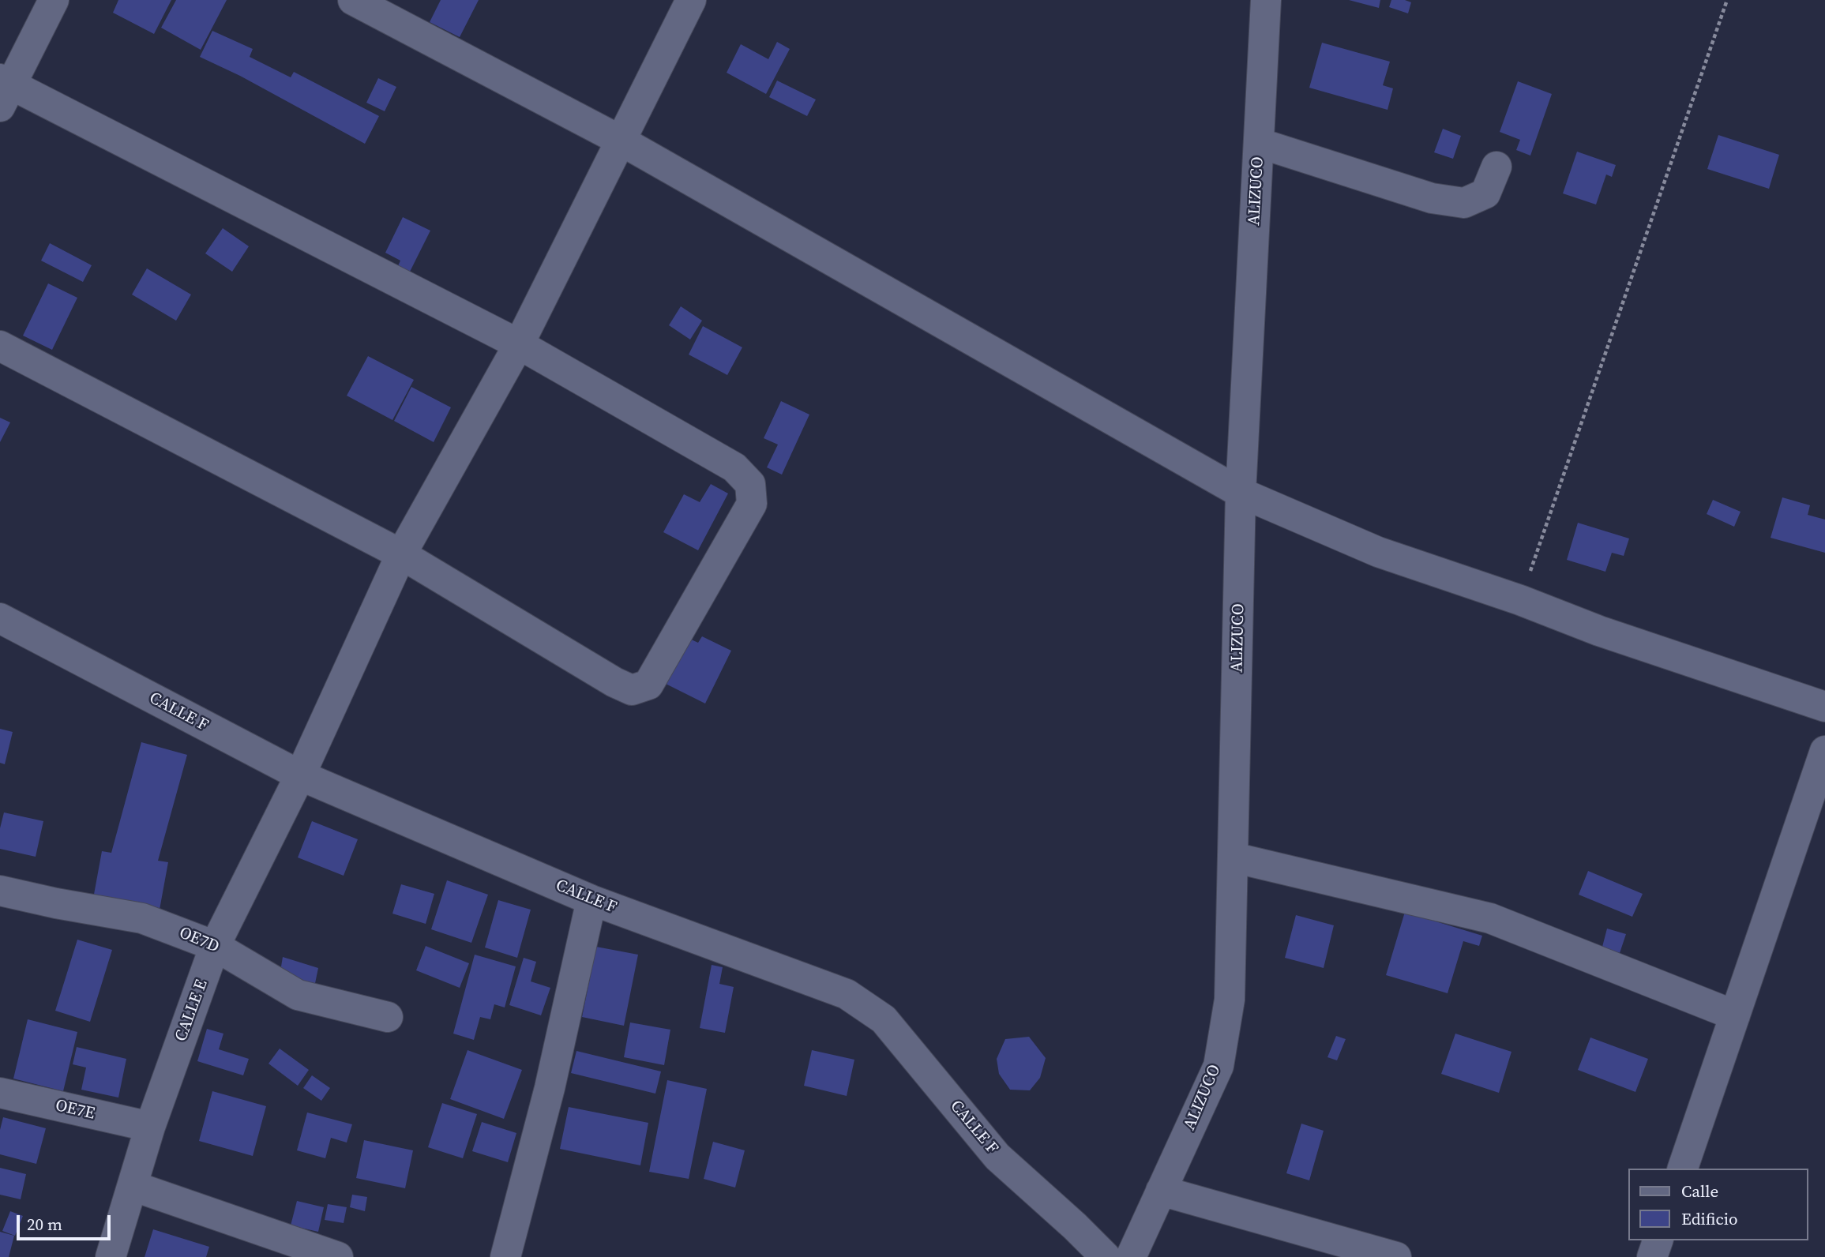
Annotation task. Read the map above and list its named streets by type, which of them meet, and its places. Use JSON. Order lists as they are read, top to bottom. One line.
{"streets":{"street":["ALIZUCO","CALLE F","OE7D","CALLE E","OE7E"]},"crossings":[["CALLE F","CALLE E"],["OE7D","CALLE E"],["CALLE E","OE7E"]],"legend":["Calle","Edificio"],"scale_bar":"20 m"}
